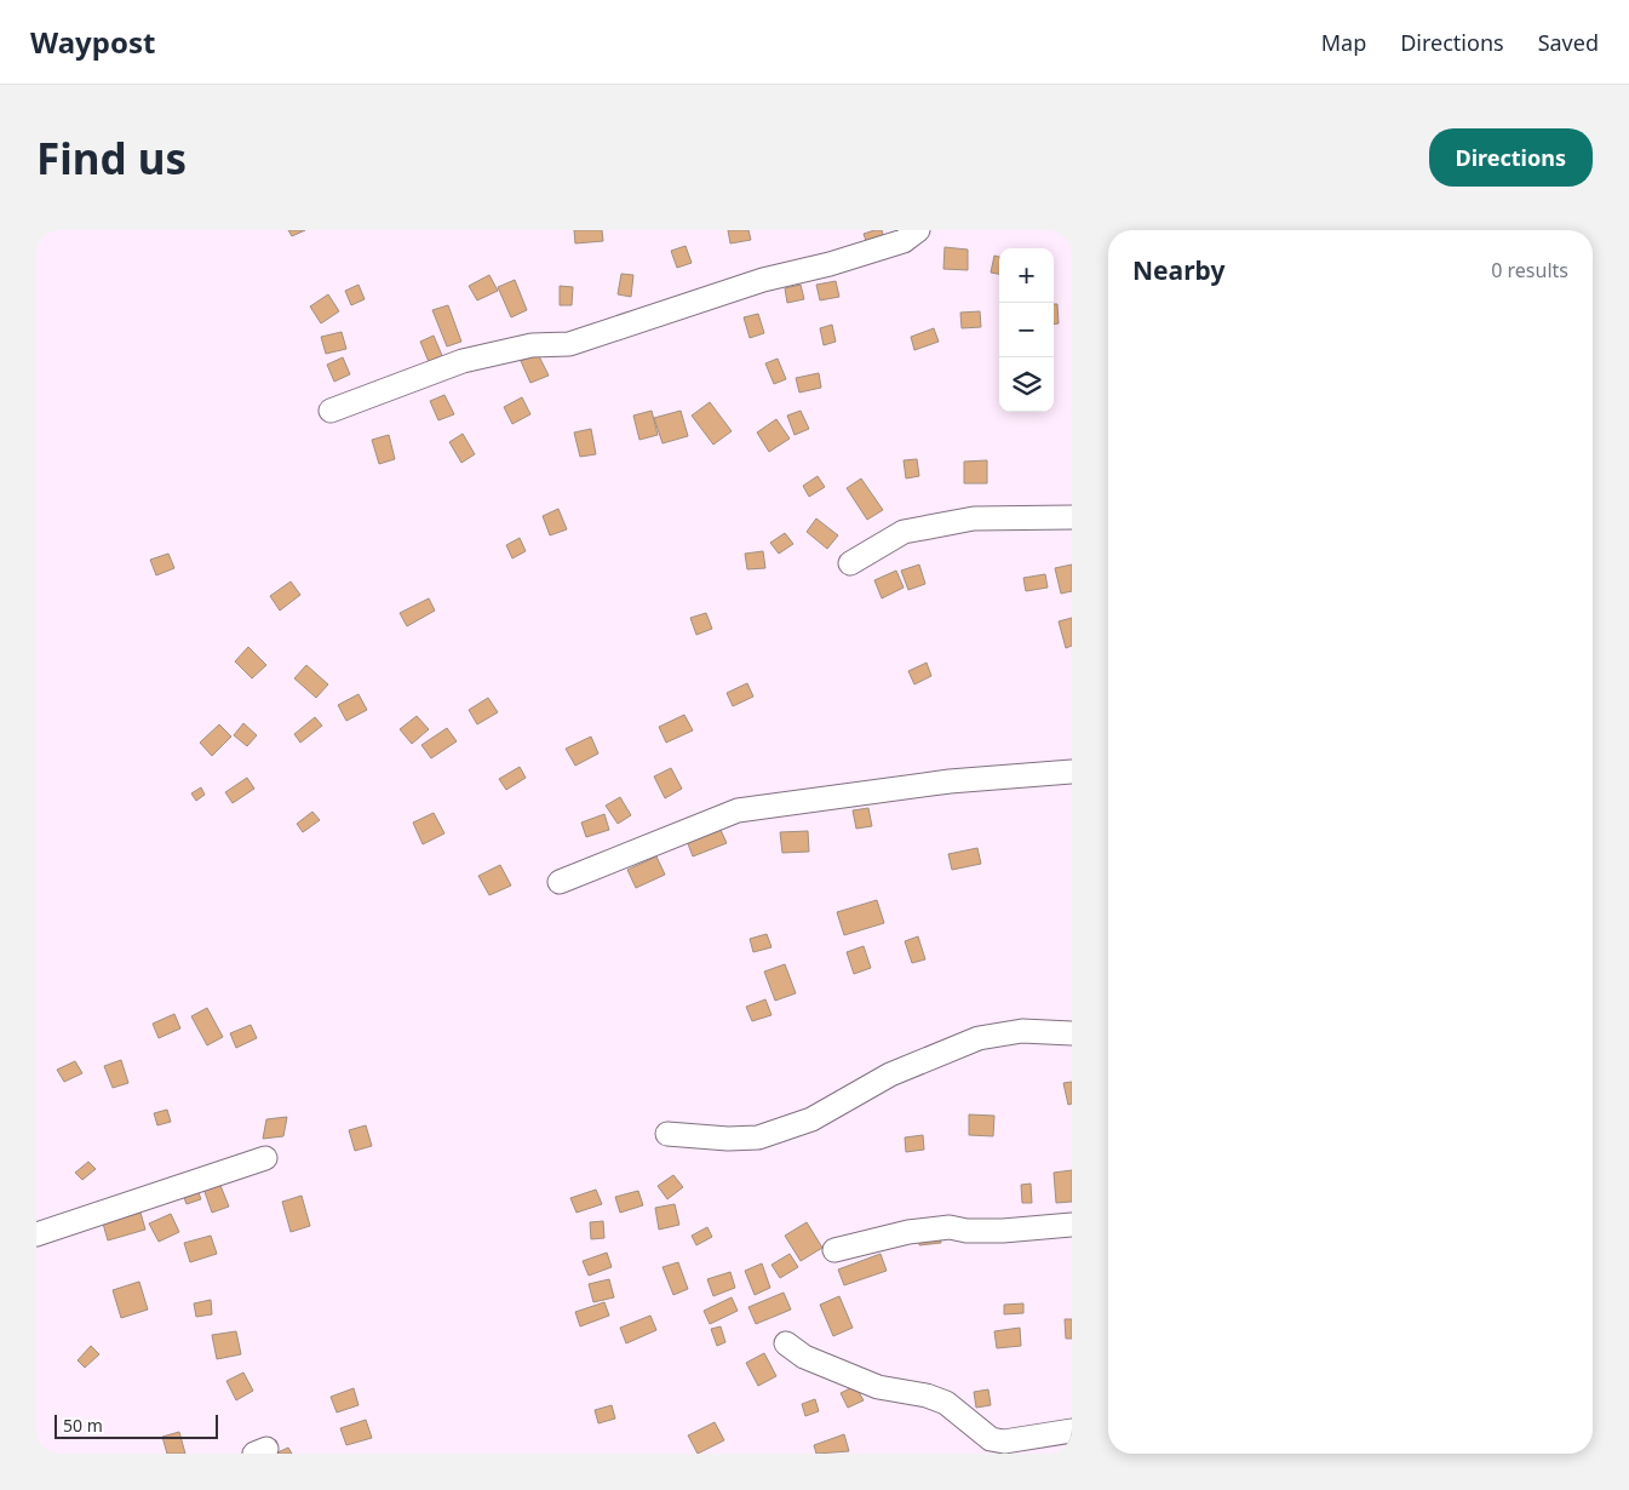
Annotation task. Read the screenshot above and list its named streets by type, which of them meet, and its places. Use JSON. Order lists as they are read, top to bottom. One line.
{"scale_bar":"50 m","page":{"header":"Waypost","nav":["Map","Directions","Saved"],"buttons":"Directions","title":"Find us","heading":["Nearby","0 results"],"map_buttons":["+","−"],"scale":"50 m"}}
